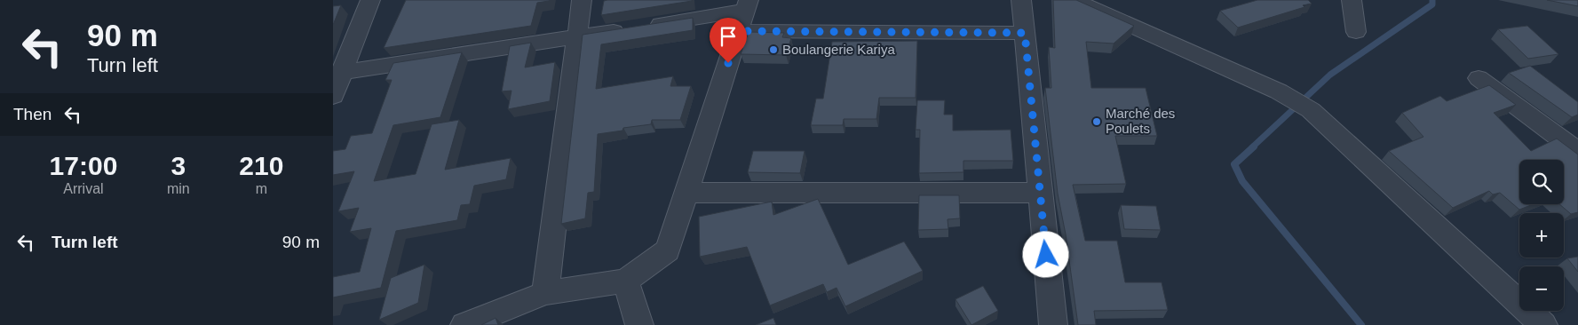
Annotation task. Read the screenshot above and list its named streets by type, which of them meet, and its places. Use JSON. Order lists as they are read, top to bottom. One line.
{"places":["Boulangerie Kariya","Marché des Poulets"],"page":{"turn":["90 m","Turn left"],"then":"Then","eta":["17:00","Arrival","3","min","210","m"],"map_buttons":["+","−"],"list":[{"name":"Turn left","value":"90 m"}]}}
